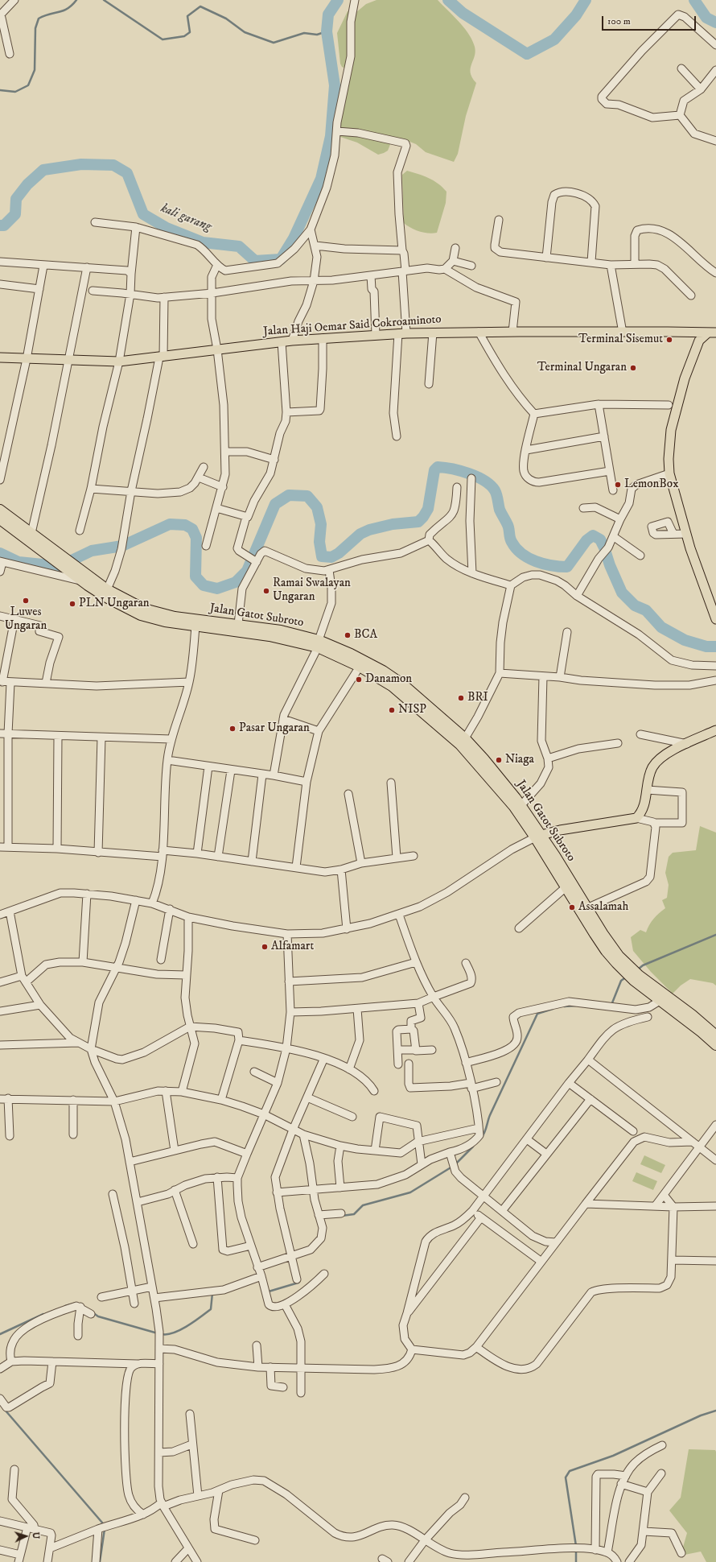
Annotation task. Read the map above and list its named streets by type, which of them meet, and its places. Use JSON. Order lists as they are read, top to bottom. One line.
{"streets":{"highway":["Jalan Gatot Subroto"],"main road":["Jalan Haji Oemar Said Cokroaminoto"]},"water":["kali garang"],"places":["Terminal Sisemut","Terminal Ungaran","LemonBox","Ramai Swalayan Ungaran","Luwes Ungaran","PLN Ungaran","BCA","Danamon","BRI","NISP","Pasar Ungaran","Niaga","Assalamah","Alfamart"],"scale_bar":"100 m","north":"right"}
